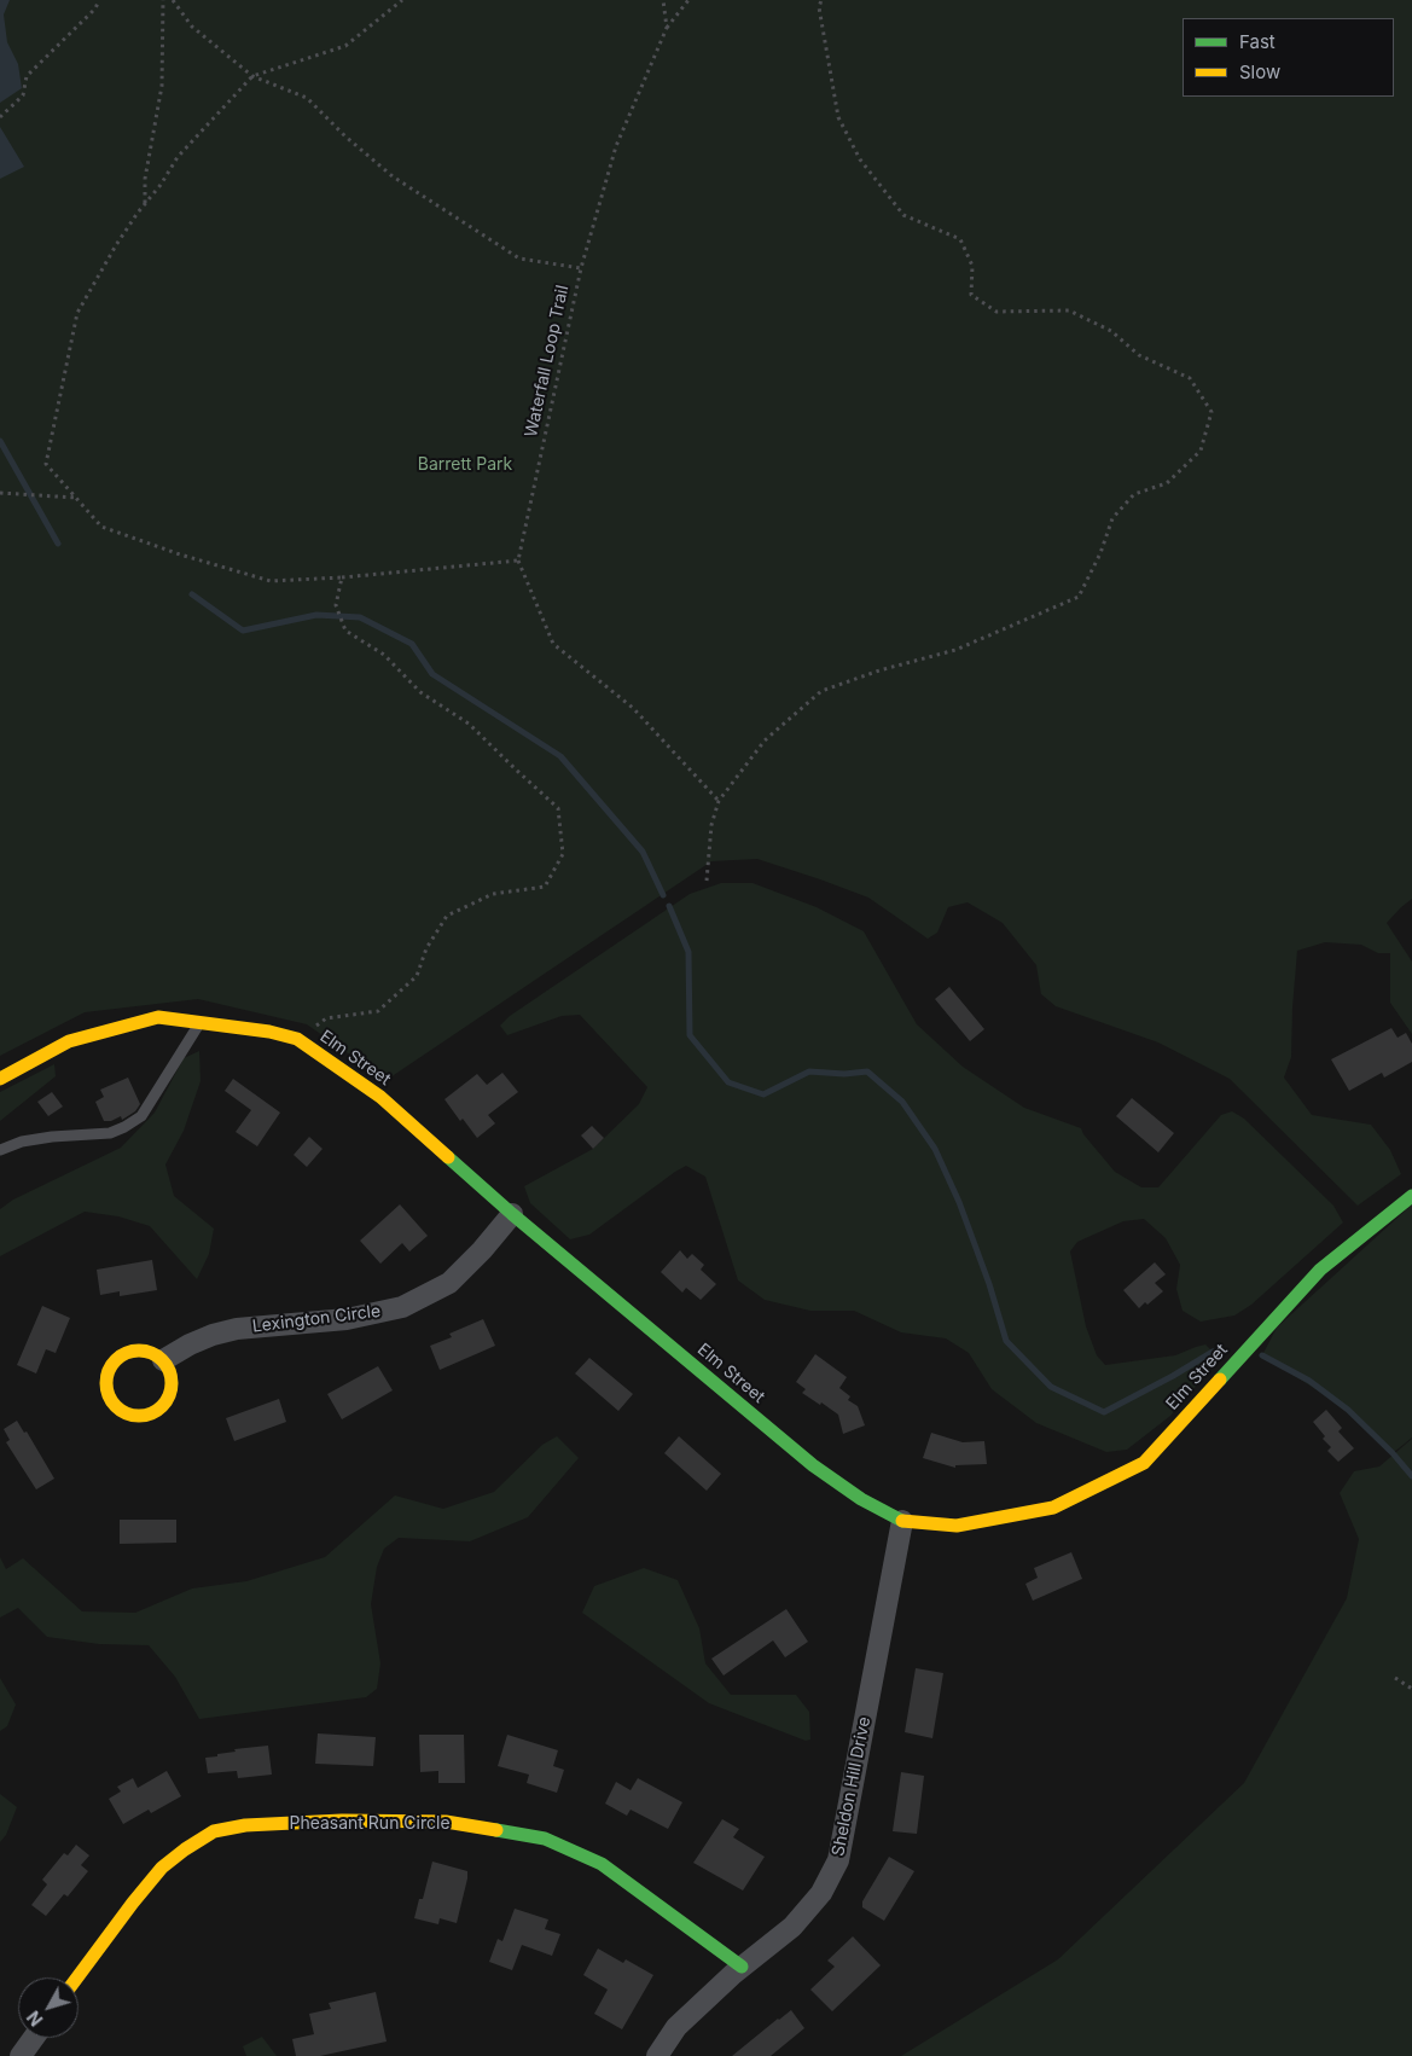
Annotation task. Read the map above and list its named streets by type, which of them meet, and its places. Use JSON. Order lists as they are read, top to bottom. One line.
{"streets":{"street":["Elm Street","Lexington Circle","Sheldon Hill Drive","Pheasant Run Circle"],"path":["Waterfall Loop Trail"]},"crossings":[["Elm Street","Lexington Circle"],["Elm Street","Sheldon Hill Drive"],["Sheldon Hill Drive","Pheasant Run Circle"]],"parks":["Barrett Park"],"legend":["Fast","Slow"],"north":"bottom left"}
